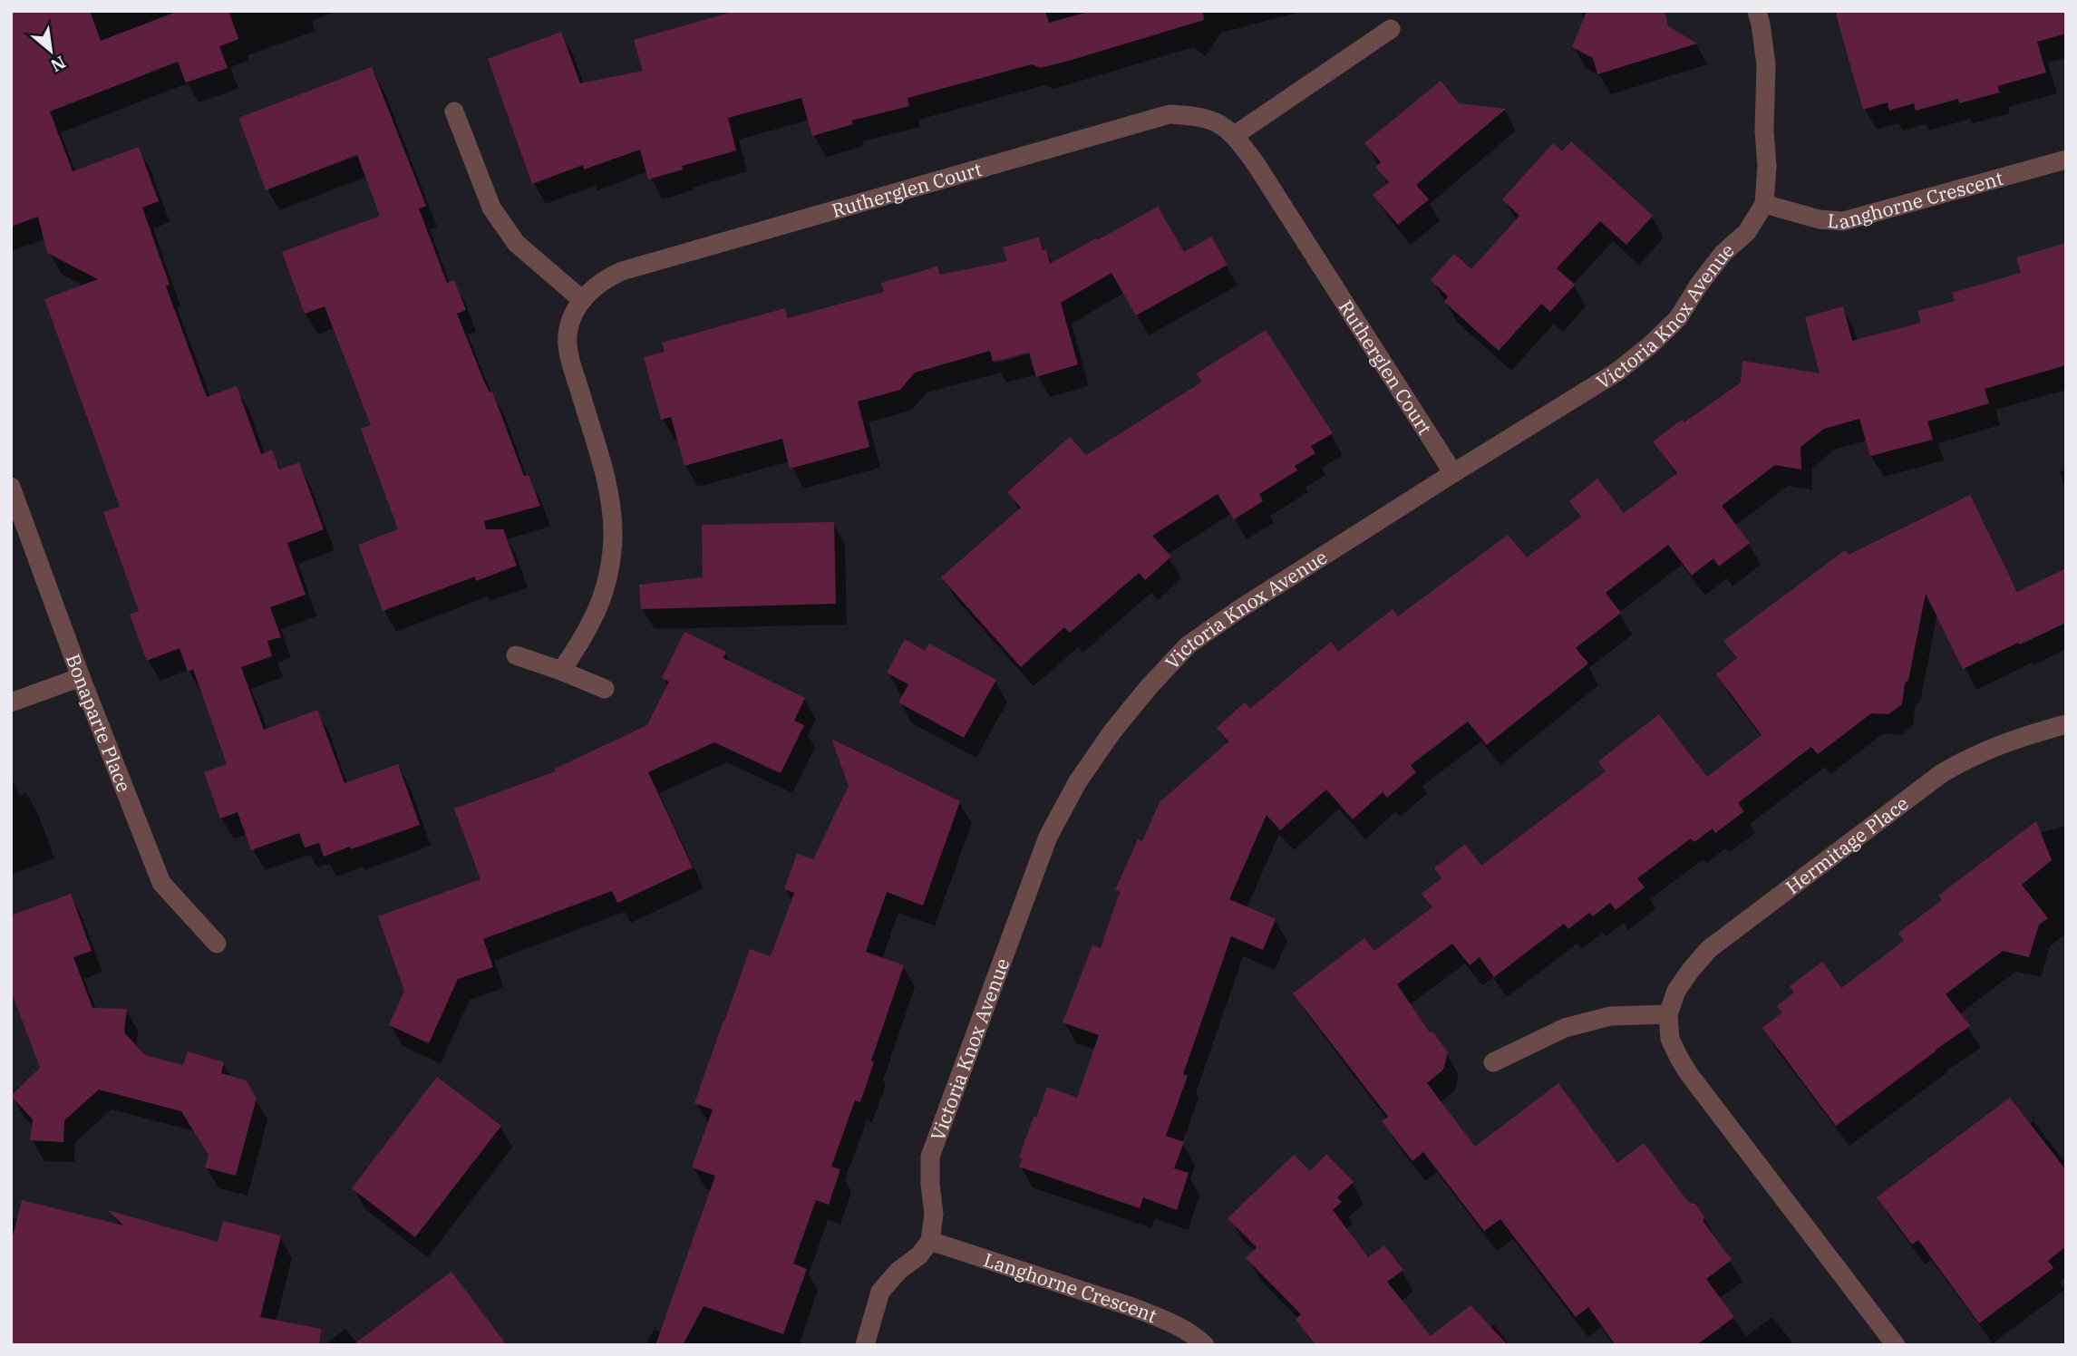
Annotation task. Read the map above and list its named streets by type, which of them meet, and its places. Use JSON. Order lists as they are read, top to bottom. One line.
{"streets":{"street":["Rutherglen Court","Langhorne Crescent","Victoria Knox Avenue","Bonaparte Place","Hermitage Place"]},"crossings":[["Rutherglen Court","Victoria Knox Avenue"],["Langhorne Crescent","Victoria Knox Avenue"]],"north":"bottom right"}
